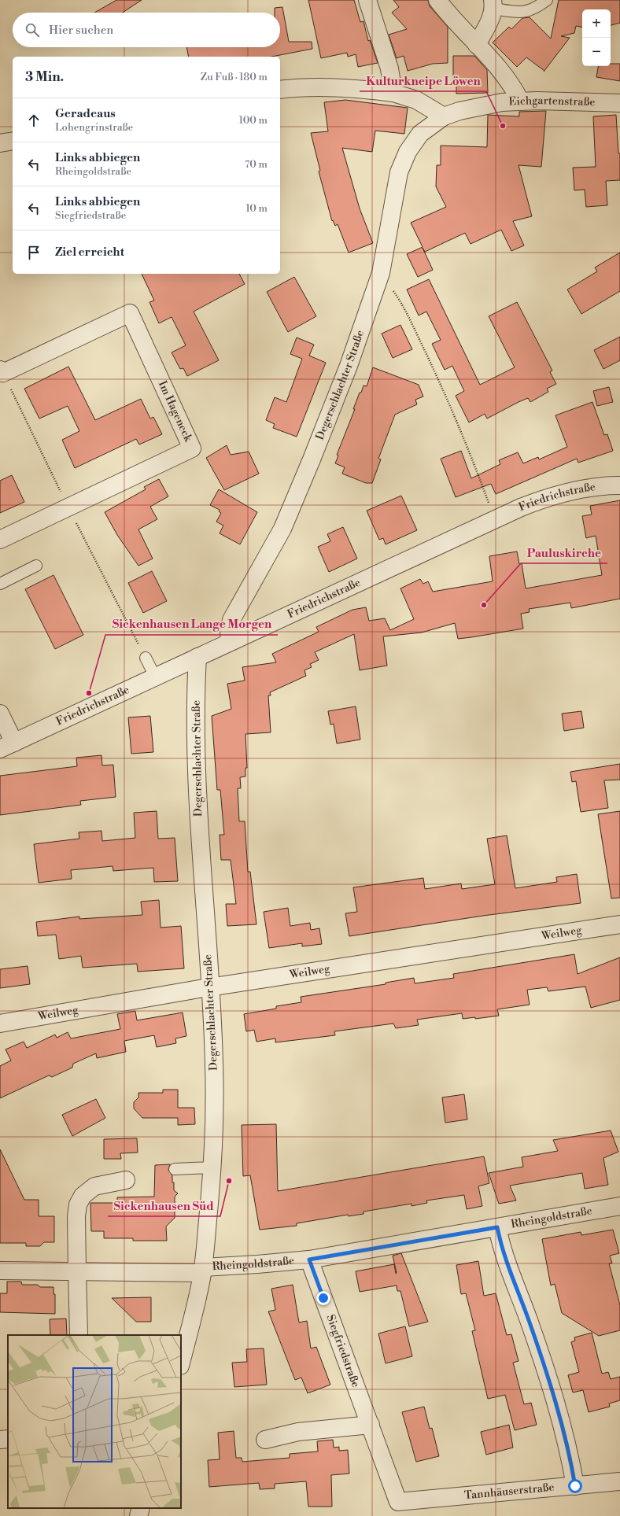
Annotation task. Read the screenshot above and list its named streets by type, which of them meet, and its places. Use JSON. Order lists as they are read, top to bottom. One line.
{"streets":{"street":["Eichgartenstraße","Degerschlachter Straße","Im Hageneck","Friedrichstraße","Weilweg","Rheingoldstraße","Siegfriedstraße","Tannhäuserstraße"]},"crossings":[["Eichgartenstraße","Degerschlachter Straße"],["Degerschlachter Straße","Friedrichstraße"],["Degerschlachter Straße","Weilweg"],["Degerschlachter Straße","Rheingoldstraße"],["Rheingoldstraße","Siegfriedstraße"],["Siegfriedstraße","Tannhäuserstraße"]],"places":["Kulturkneipe Löwen","Pauluskirche","Sickenhausen Lange Morgen","Sickenhausen Süd"],"page":{"map_buttons":["+","−"],"search":"Hier suchen","heading":["3 Min.","Zu Fuß · 180 m"],"list":[["Geradeaus","Lohengrinstraße","100 m"],["Links abbiegen","Rheingoldstraße","70 m"],["Links abbiegen","Siegfriedstraße","10 m"],"Ziel erreicht"]}}
